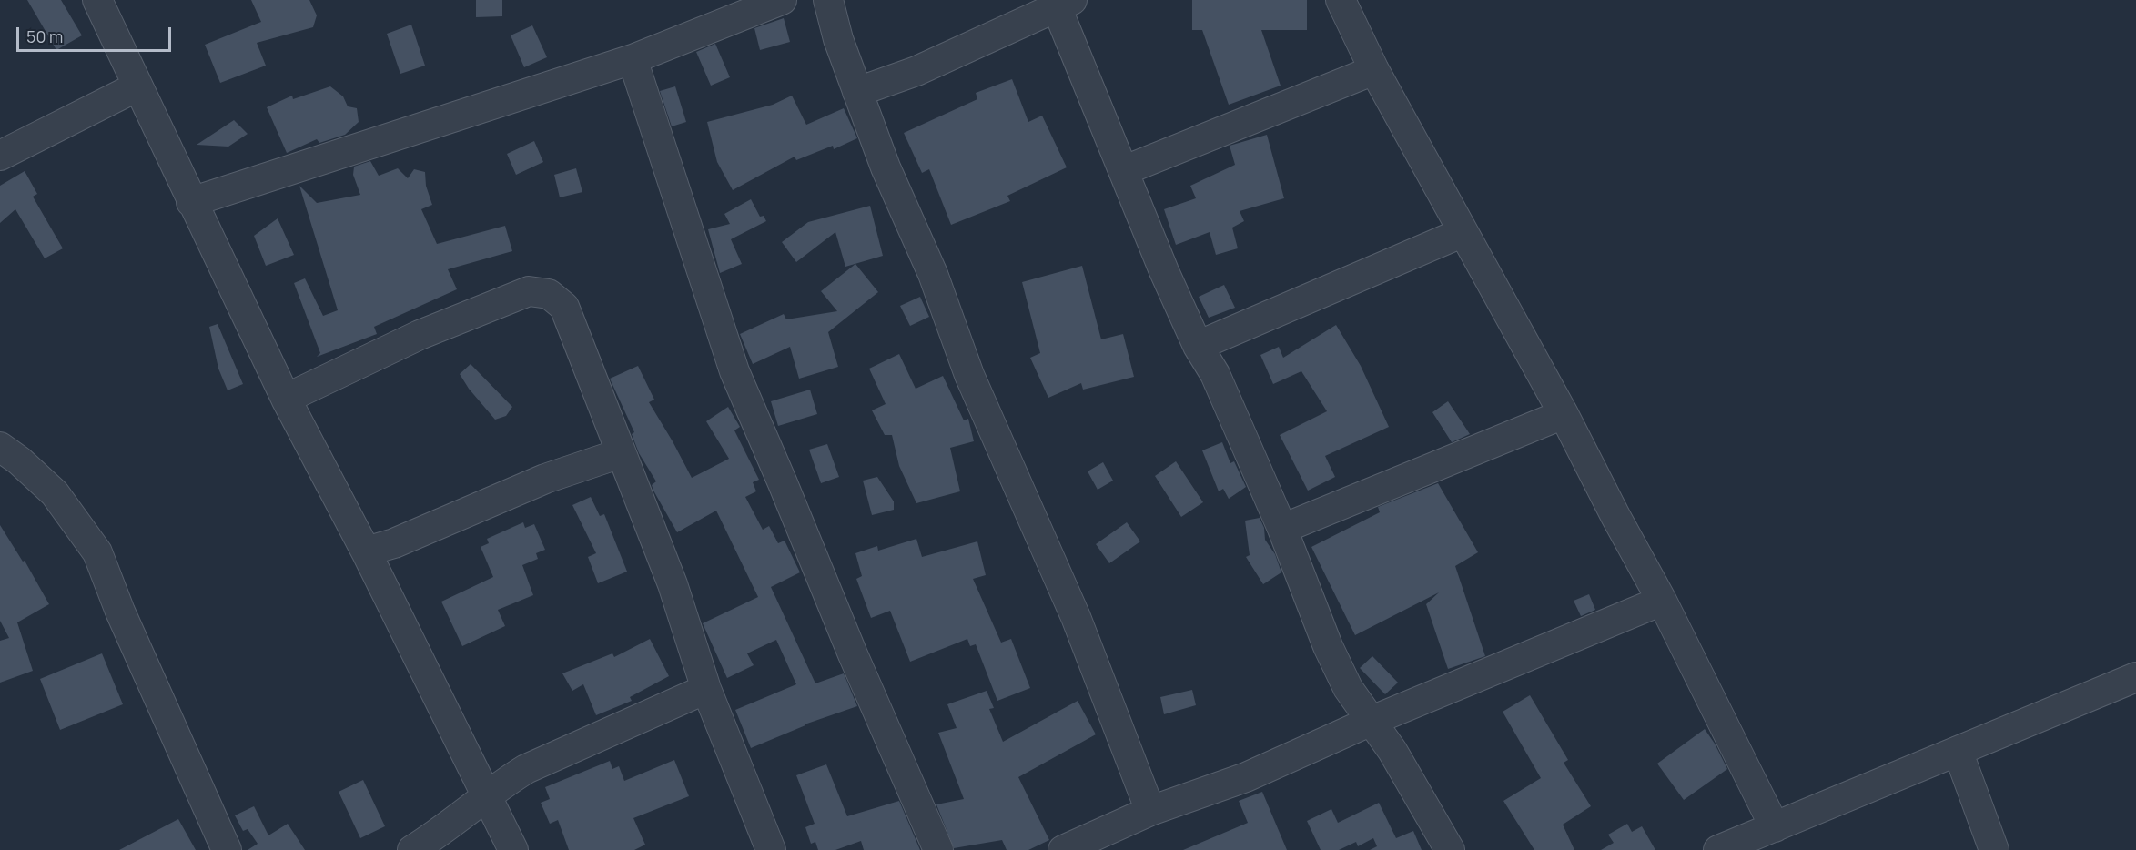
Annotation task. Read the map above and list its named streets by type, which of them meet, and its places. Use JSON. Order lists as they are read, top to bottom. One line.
{"scale_bar":"50 m"}
